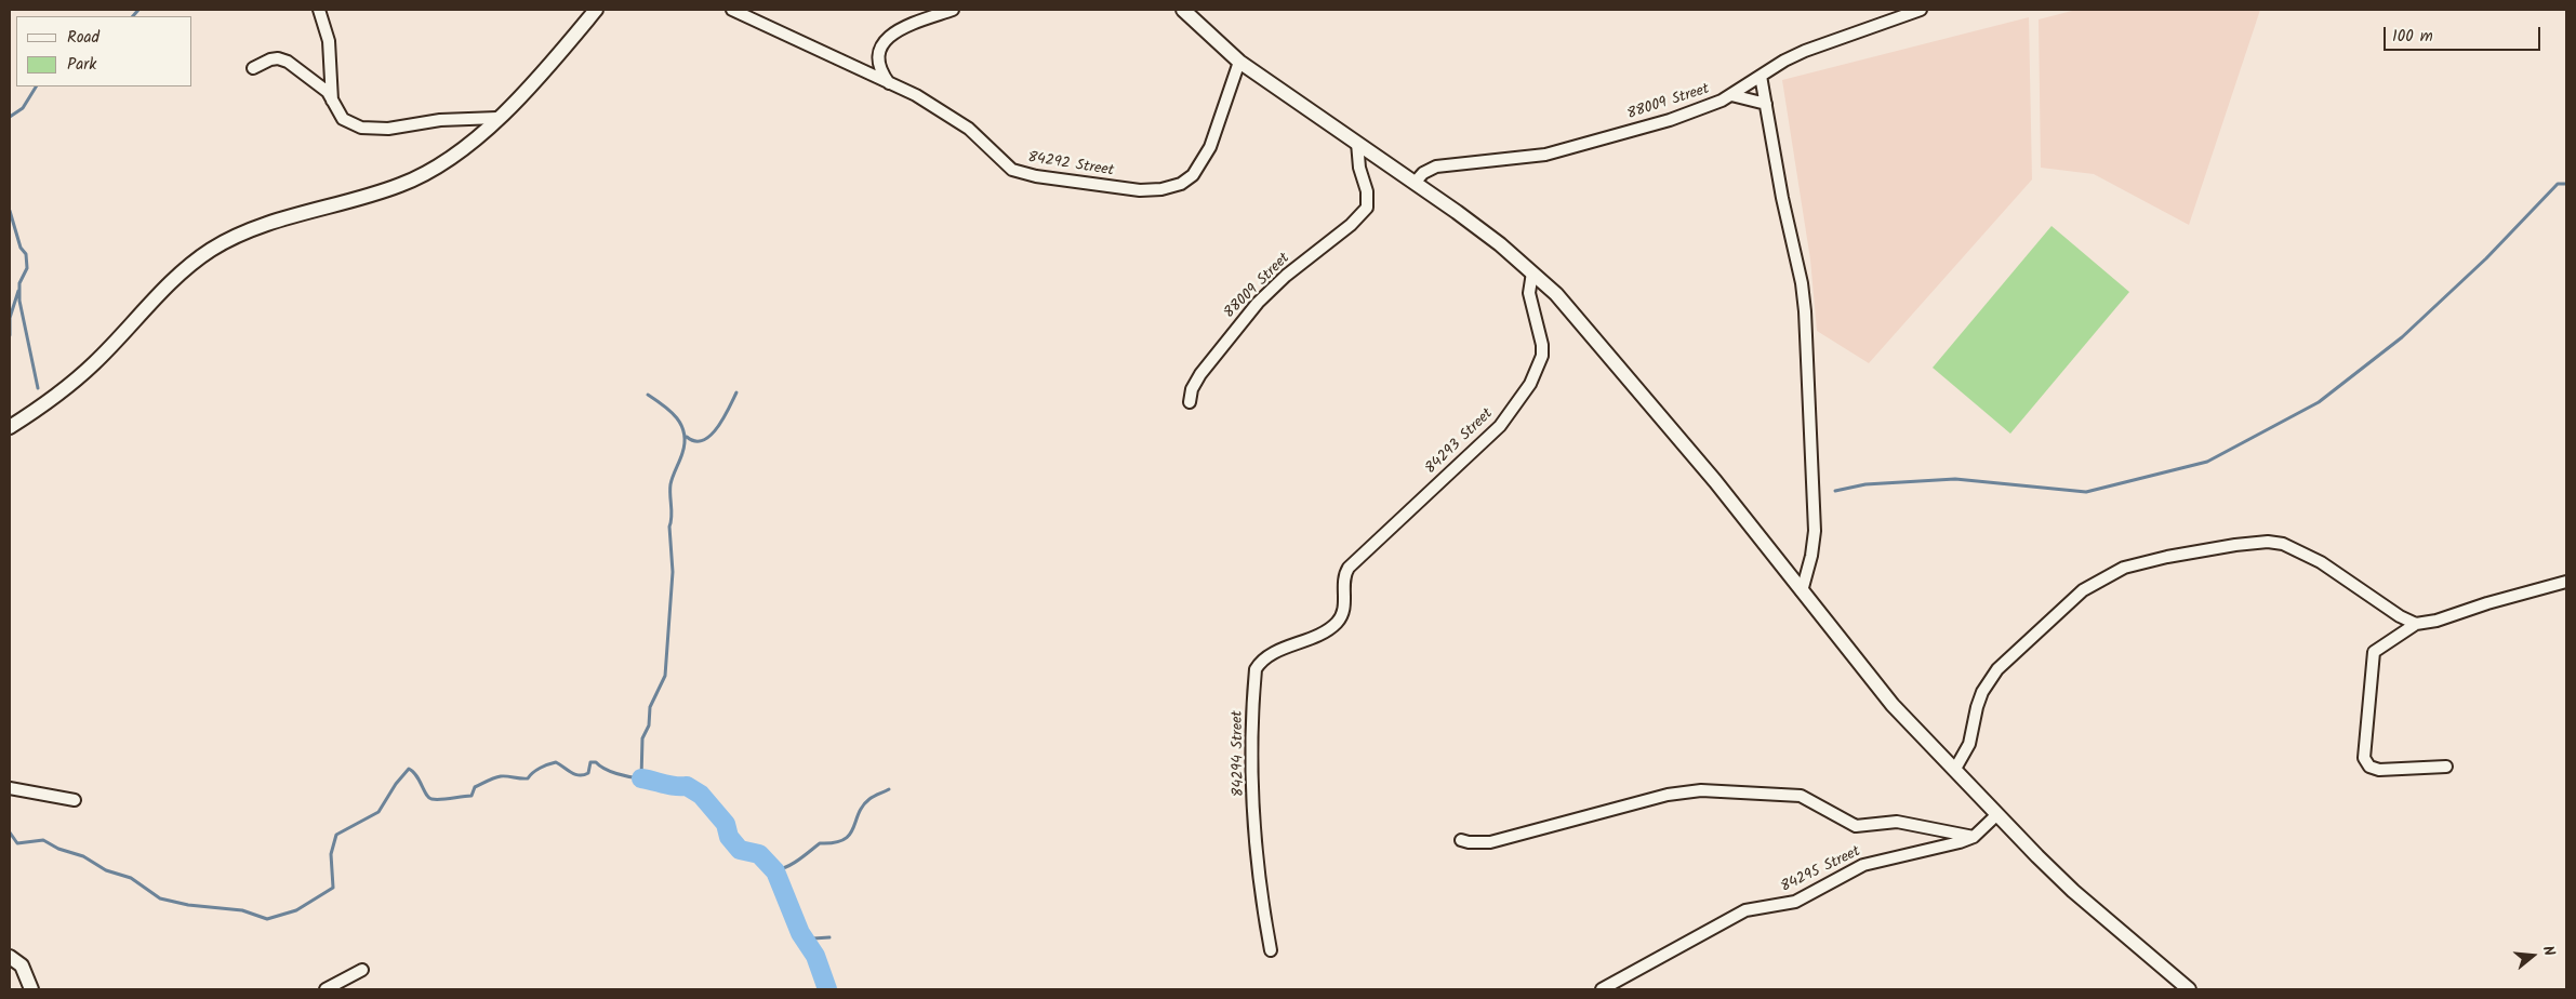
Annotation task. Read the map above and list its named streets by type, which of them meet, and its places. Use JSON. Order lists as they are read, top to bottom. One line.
{"streets":{"street":["88009 Street","84292 Street","84293 Street","84294 Street","84295 Street"]},"crossings":[["84293 Street","84294 Street"]],"legend":["Road","Park"],"scale_bar":"100 m","north":"right"}
